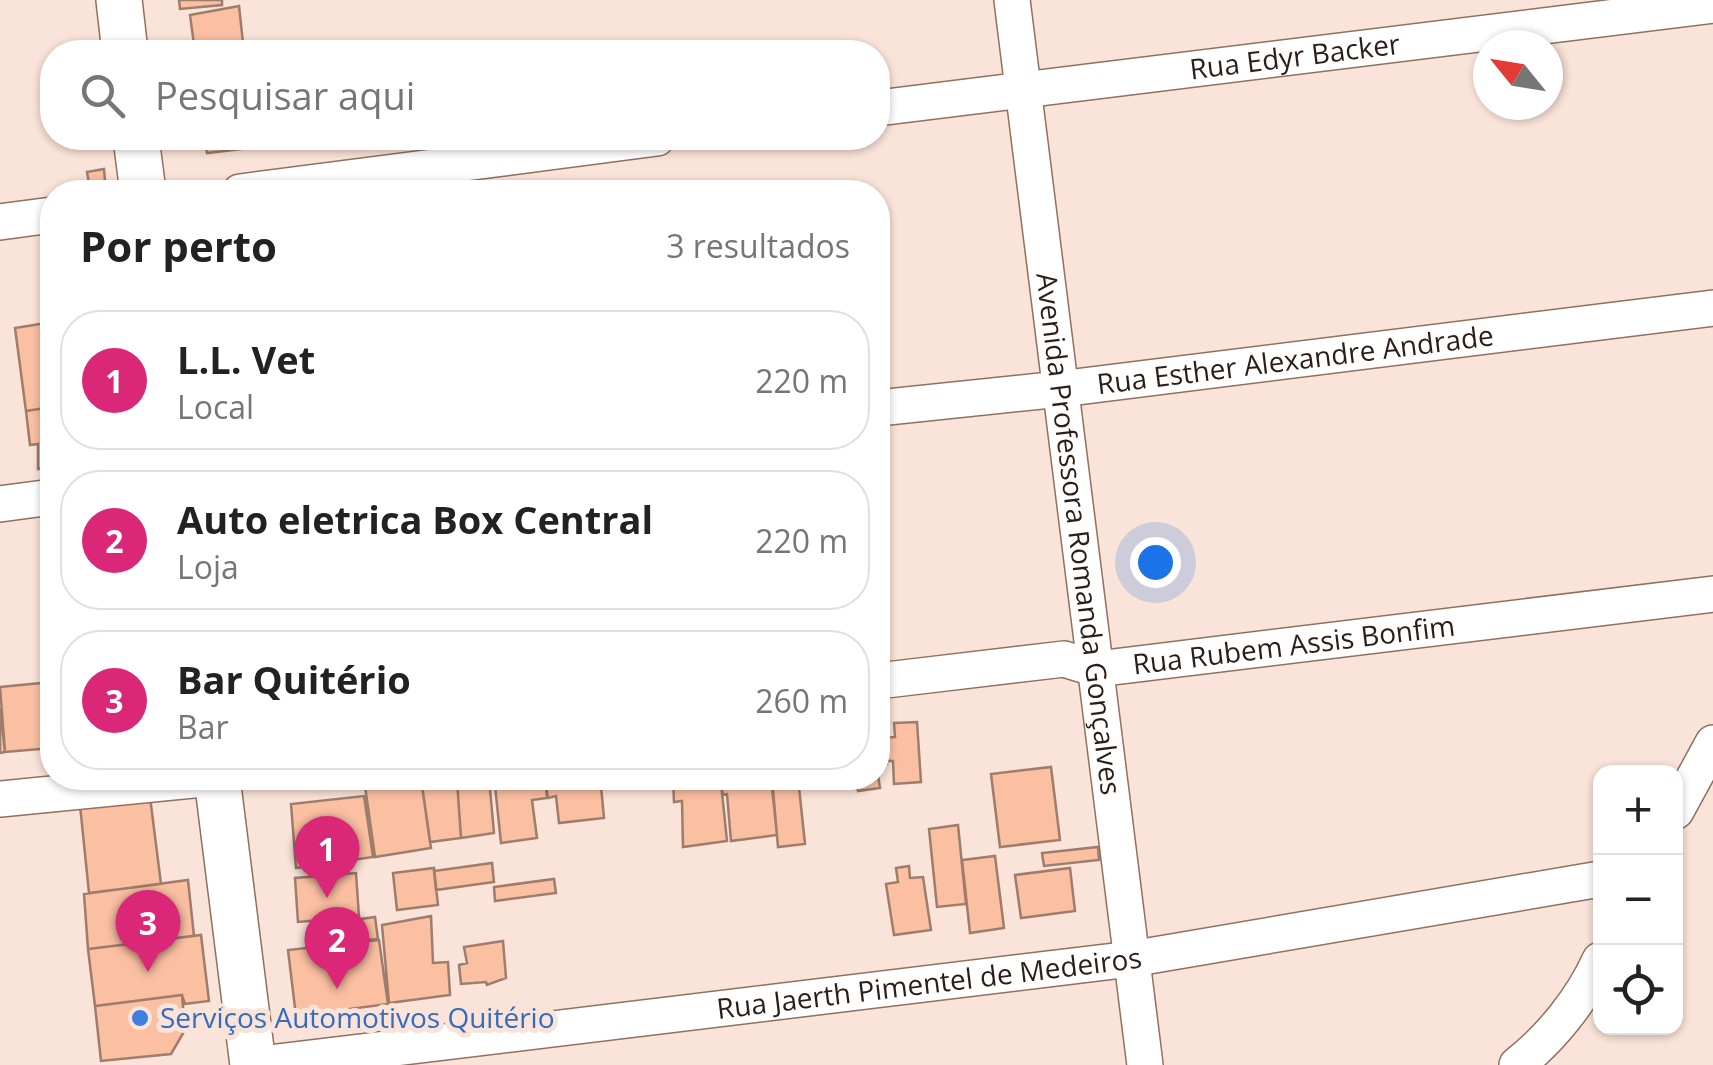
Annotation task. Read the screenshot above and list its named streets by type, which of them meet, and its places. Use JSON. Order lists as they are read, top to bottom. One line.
{"streets":{"street":["Rua Edyr Backer","Rua Esther Alexandre Andrade","Avenida Professora Romanda Gonçalves","Rua Rubem Assis Bonfim","Rua Jaerth Pimentel de Medeiros"]},"crossings":[["Rua Edyr Backer","Avenida Professora Romanda Gonçalves"],["Rua Esther Alexandre Andrade","Avenida Professora Romanda Gonçalves"],["Avenida Professora Romanda Gonçalves","Rua Rubem Assis Bonfim"],["Avenida Professora Romanda Gonçalves","Rua Jaerth Pimentel de Medeiros"]],"places":["Serviços Automotivos Quitério"],"north":"top left","page":{"search":"Pesquisar aqui","heading":["Por perto","3 resultados"],"list":[{"mark":"1","name":"L.L. Vet","note":"Local","value":"220 m"},{"mark":"2","name":"Auto eletrica Box Central","note":"Loja","value":"220 m"},{"mark":"3","name":"Bar Quitério","note":"Bar","value":"260 m"}],"map_buttons":["+","−"],"pins":["1","3","2"]}}
